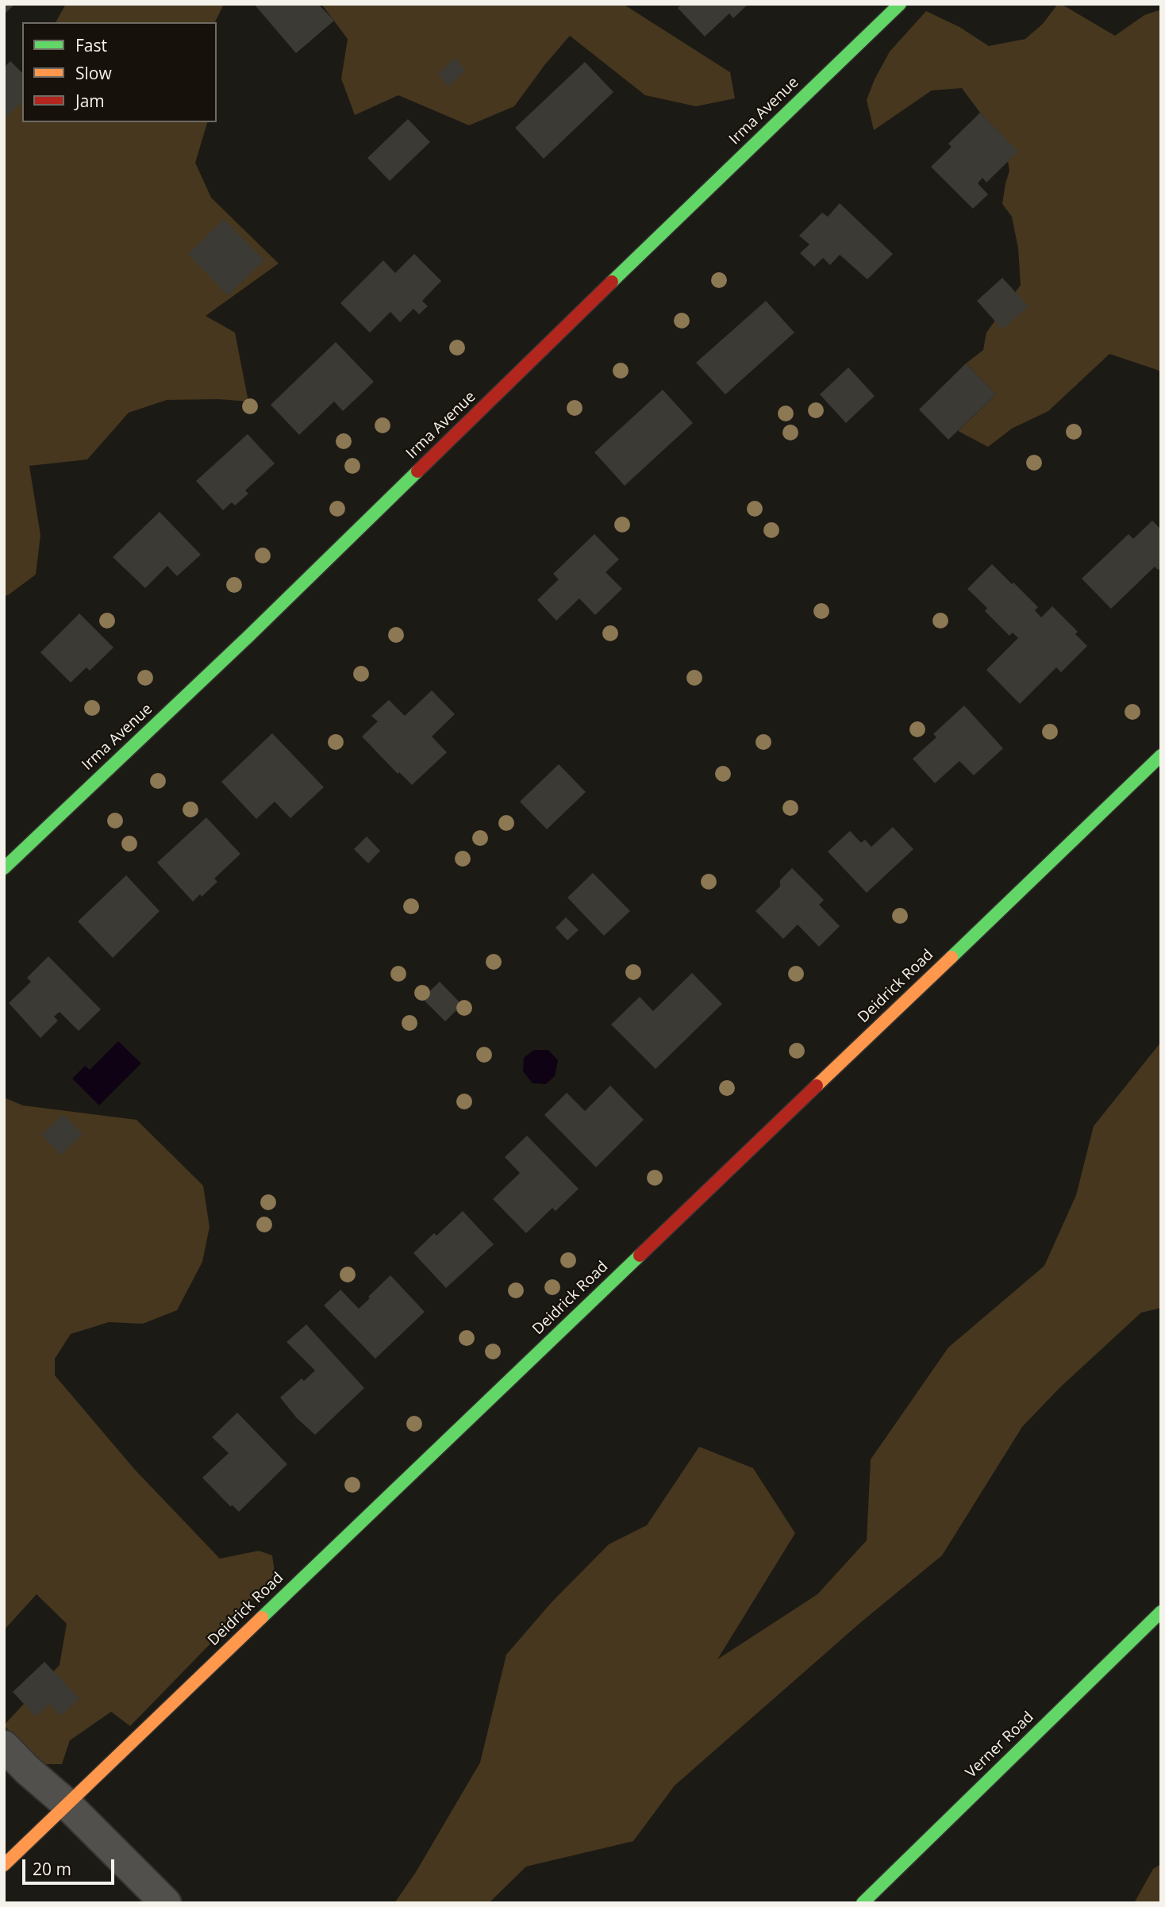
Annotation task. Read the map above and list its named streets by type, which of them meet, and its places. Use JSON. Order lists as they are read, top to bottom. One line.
{"streets":{"street":["Irma Avenue","Deidrick Road","Verner Road"]},"legend":["Fast","Slow","Jam"],"scale_bar":"20 m"}
